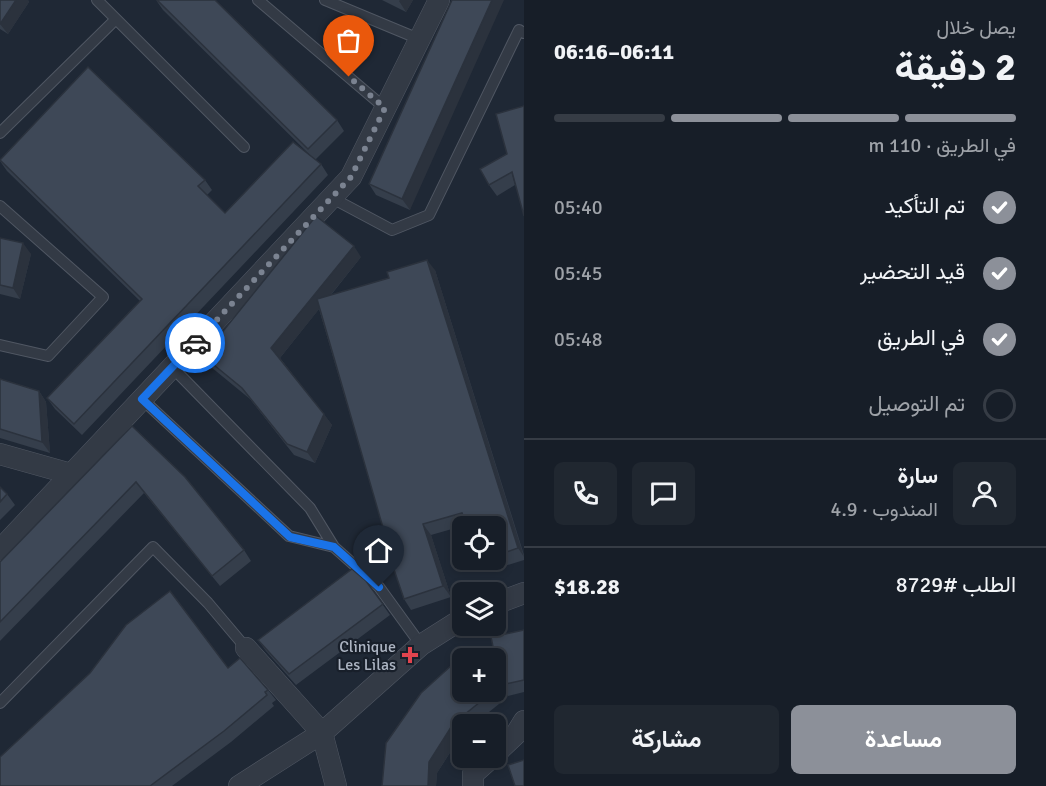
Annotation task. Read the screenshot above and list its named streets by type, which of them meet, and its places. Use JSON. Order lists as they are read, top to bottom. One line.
{"places":{"health":["Clinique Les Lilas"]},"page":{"heading":["2 دقيقة","يصل خلال","06:11–06:16"],"panel":["سارة","المندوب · 4.9","الطلب #8729","$18.28"],"bar":"في الطريق · 110 m","list":[["تم التأكيد","05:40"],["قيد التحضير","05:45"],["في الطريق","05:48"],"تم التوصيل"],"map_buttons":["+","−"],"buttons":["مساعدة","مشاركة"]}}
